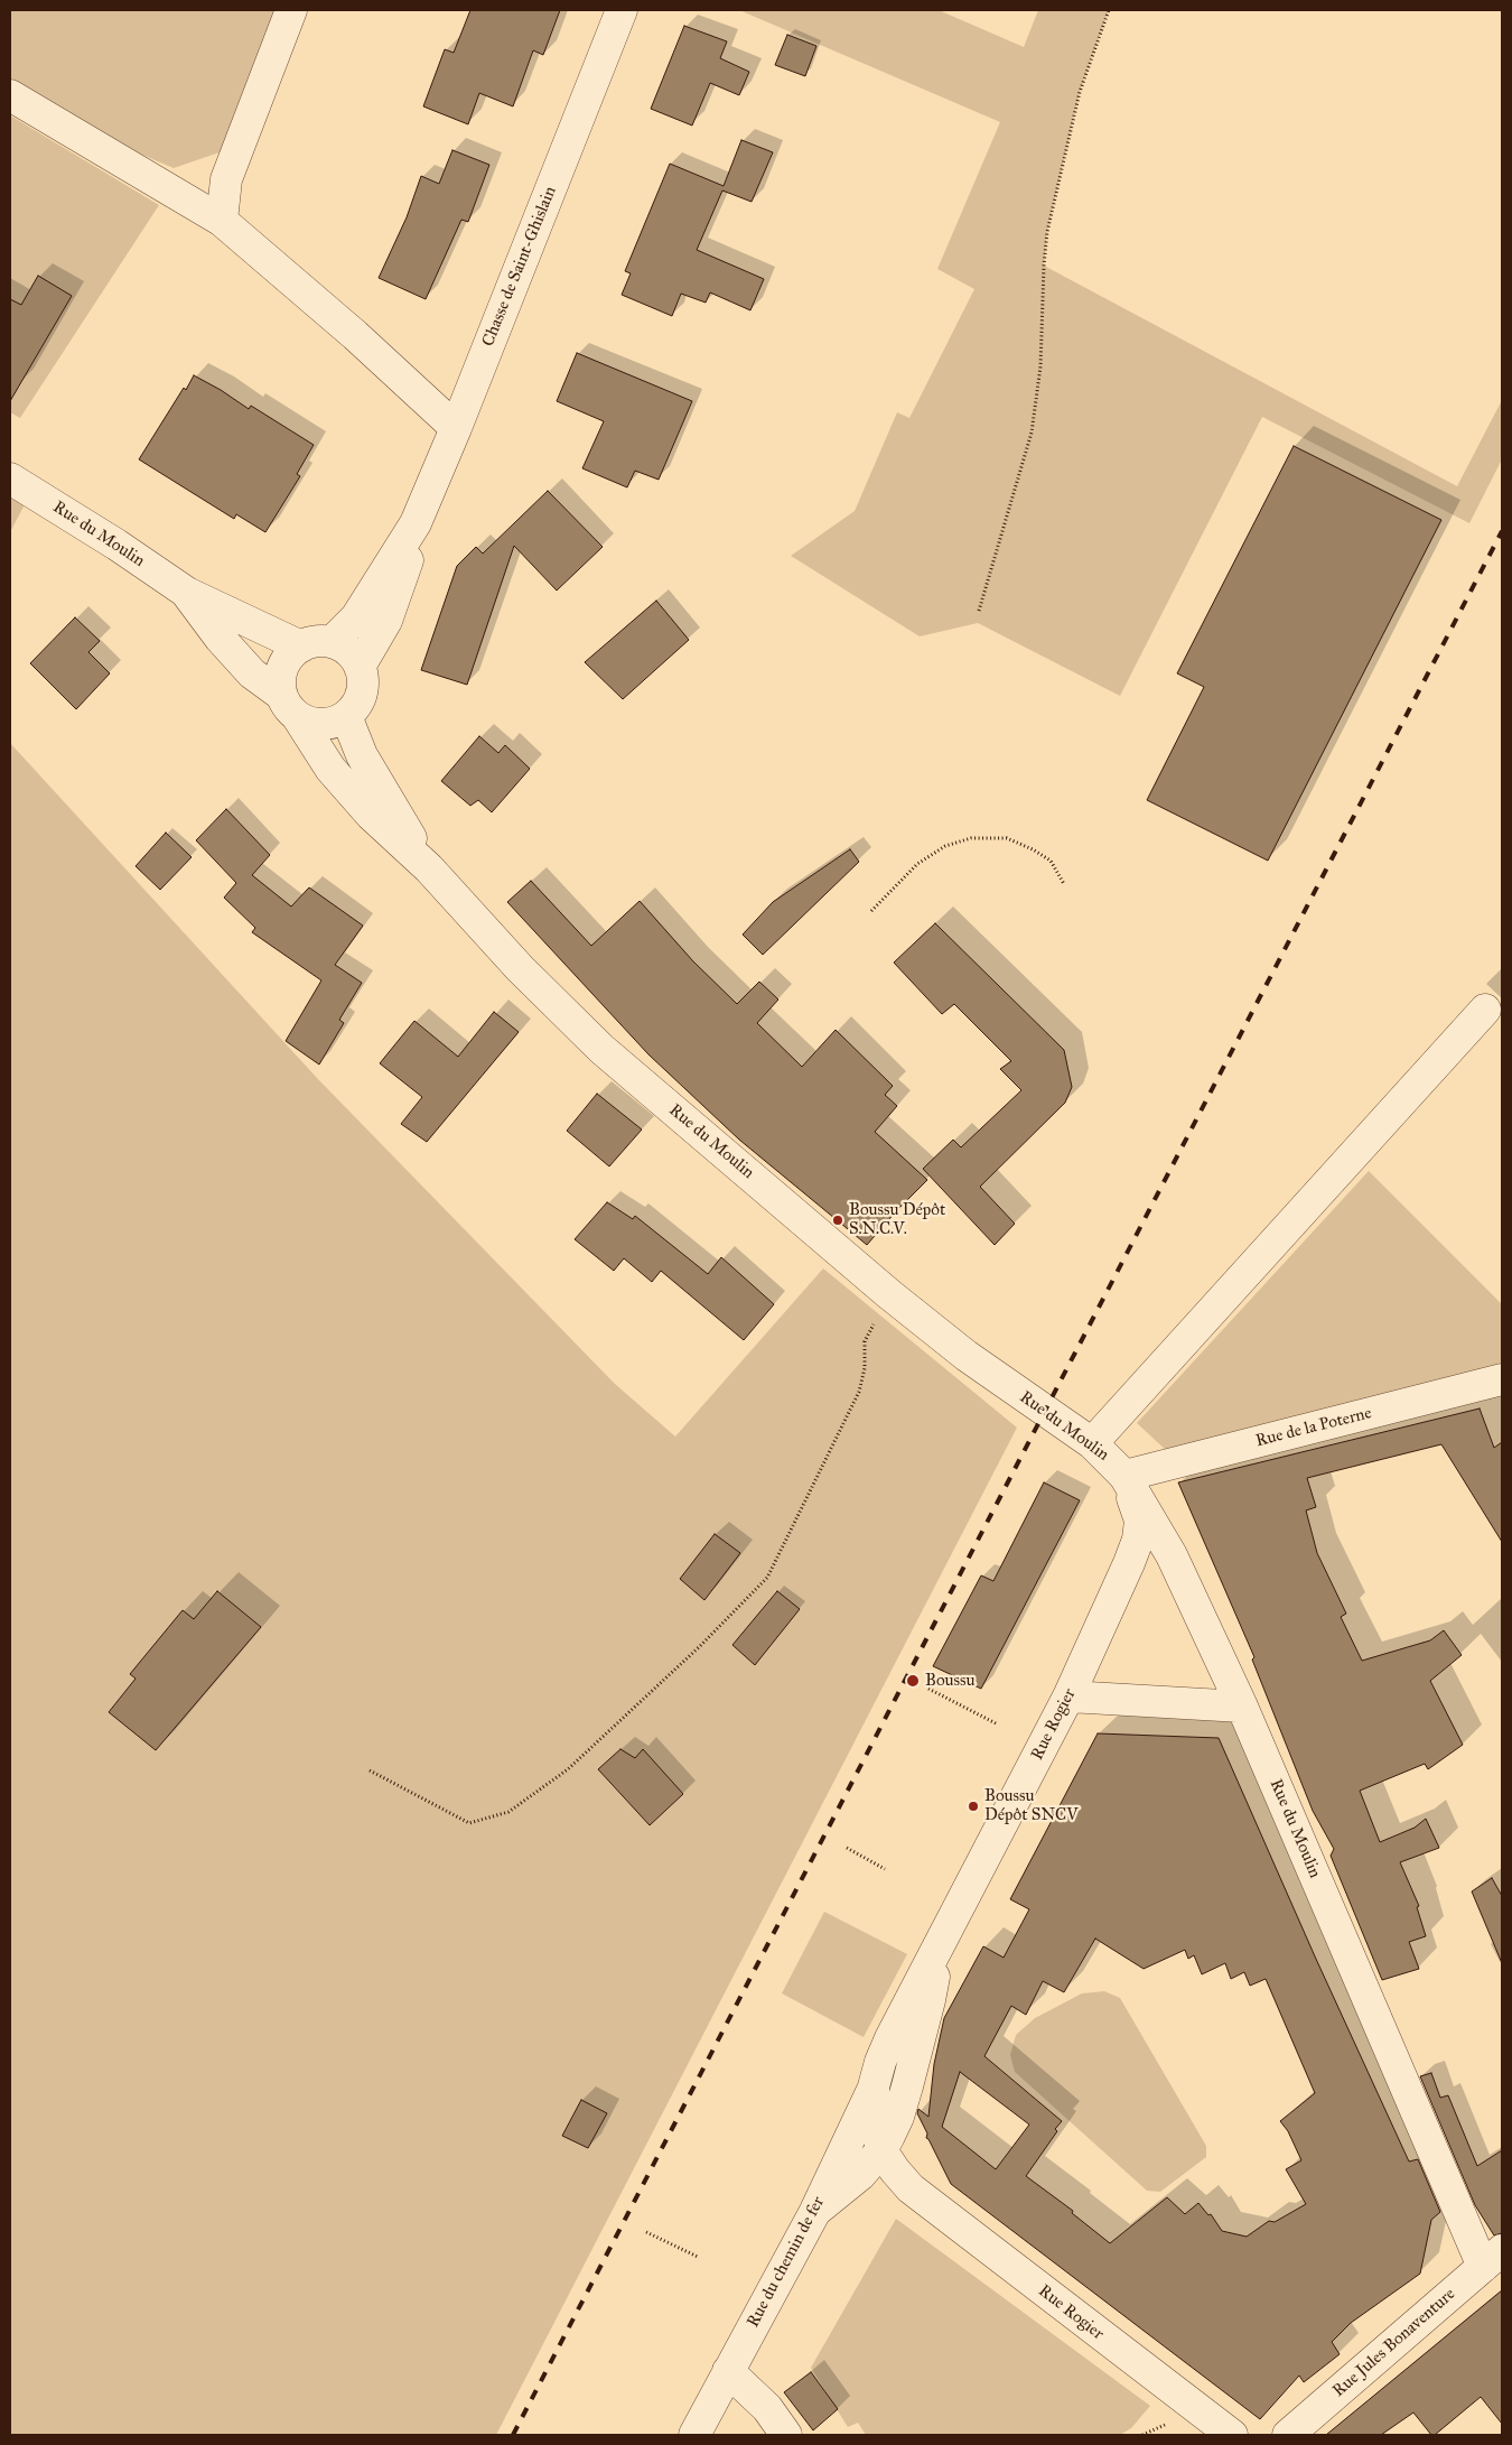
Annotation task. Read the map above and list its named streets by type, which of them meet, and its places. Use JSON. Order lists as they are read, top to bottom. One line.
{"streets":{"street":["Chasse de Saint-Ghislain","Rue du Moulin","Rue de la Poterne","Rue Rogier","Rue du chemin de fer","Rue Jules Bonaventure"]},"crossings":[["Chasse de Saint-Ghislain","Rue du Moulin"],["Rue du Moulin","Rue de la Poterne"],["Rue du Moulin","Rue Rogier"],["Rue du Moulin","Rue Jules Bonaventure"],["Rue de la Poterne","Rue Rogier"],["Rue Rogier","Rue du chemin de fer"]],"places":["Boussu Dépôt S.N.C.V.","Boussu","Boussu Dépôt SNCV"]}
